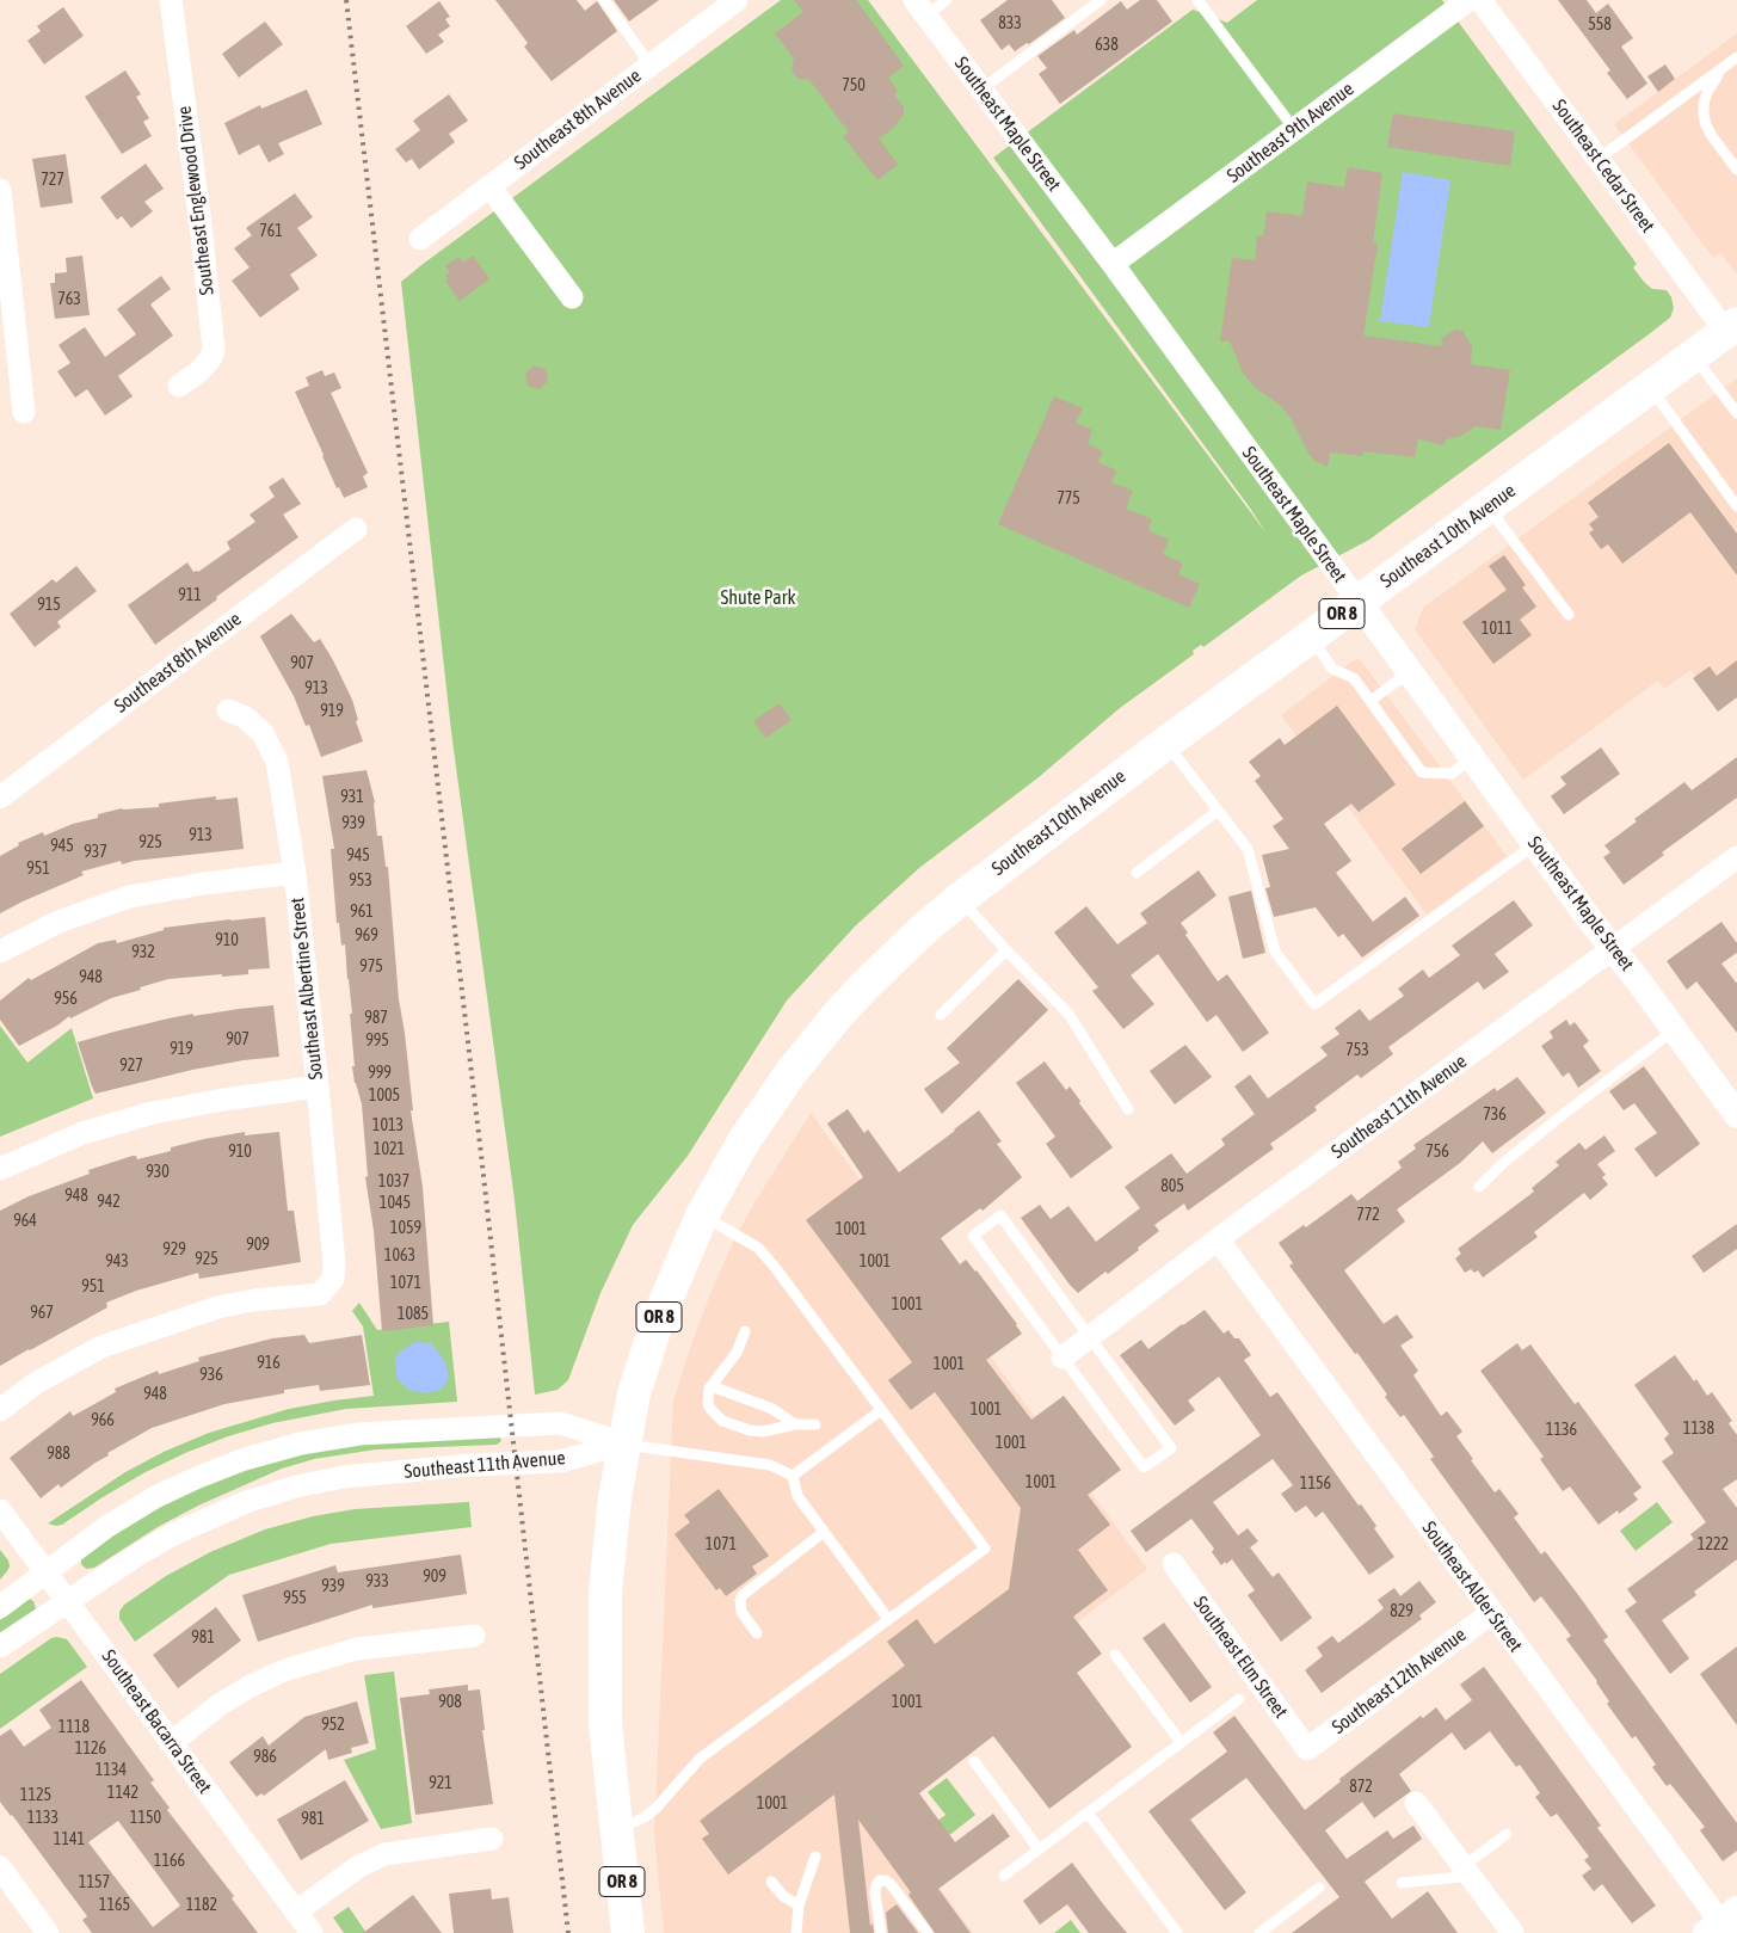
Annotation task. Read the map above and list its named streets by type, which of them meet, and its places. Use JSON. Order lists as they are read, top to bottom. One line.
{"streets":{"main road":["Southeast 10th Avenue","OR 8"],"street":["Southeast 8th Avenue","Southeast Maple Street","Southeast 9th Avenue","Southeast Cedar Street","Southeast Englewood Drive","Southeast Albertine Street","Southeast 11th Avenue","Southeast Alder Street","Southeast Elm Street","Southeast 12th Avenue","Southeast Bacarra Street"]},"crossings":[["Southeast Maple Street","Southeast 9th Avenue"],["Southeast Maple Street","Southeast 10th Avenue"],["Southeast Maple Street","Southeast 11th Avenue"],["Southeast Cedar Street","Southeast 10th Avenue"],["Southeast 10th Avenue","OR 8"],["OR 8","Southeast 11th Avenue"],["Southeast 11th Avenue","Southeast Alder Street"],["Southeast 11th Avenue","Southeast Bacarra Street"],["Southeast Alder Street","Southeast 12th Avenue"],["Southeast Elm Street","Southeast 12th Avenue"]],"parks":["Shute Park"],"house_numbers":["833","558","638","750","727","761","763","775","911","915","1011","907","913","919","931","939","913","925","945","937","945","951","953","961","969","910","932","975","948","956","987","907","995","919","753","927","999","1005","736","1013","1021","910","756","930","1037","805","948","942","1045","772","964","1059","1001","909","929","1063","925","943","1001","1071","951","1001","967","1085","916","1001","936","948","1001","966","1138","1136","1001","988","1001","1156","1071","1222","909","933","939","955","829","981","908","1001","952","1118","1126","986","1134","921","872","1142","1125","1001","1133","1150","981","1141","1166","1157","1165","1182"]}
